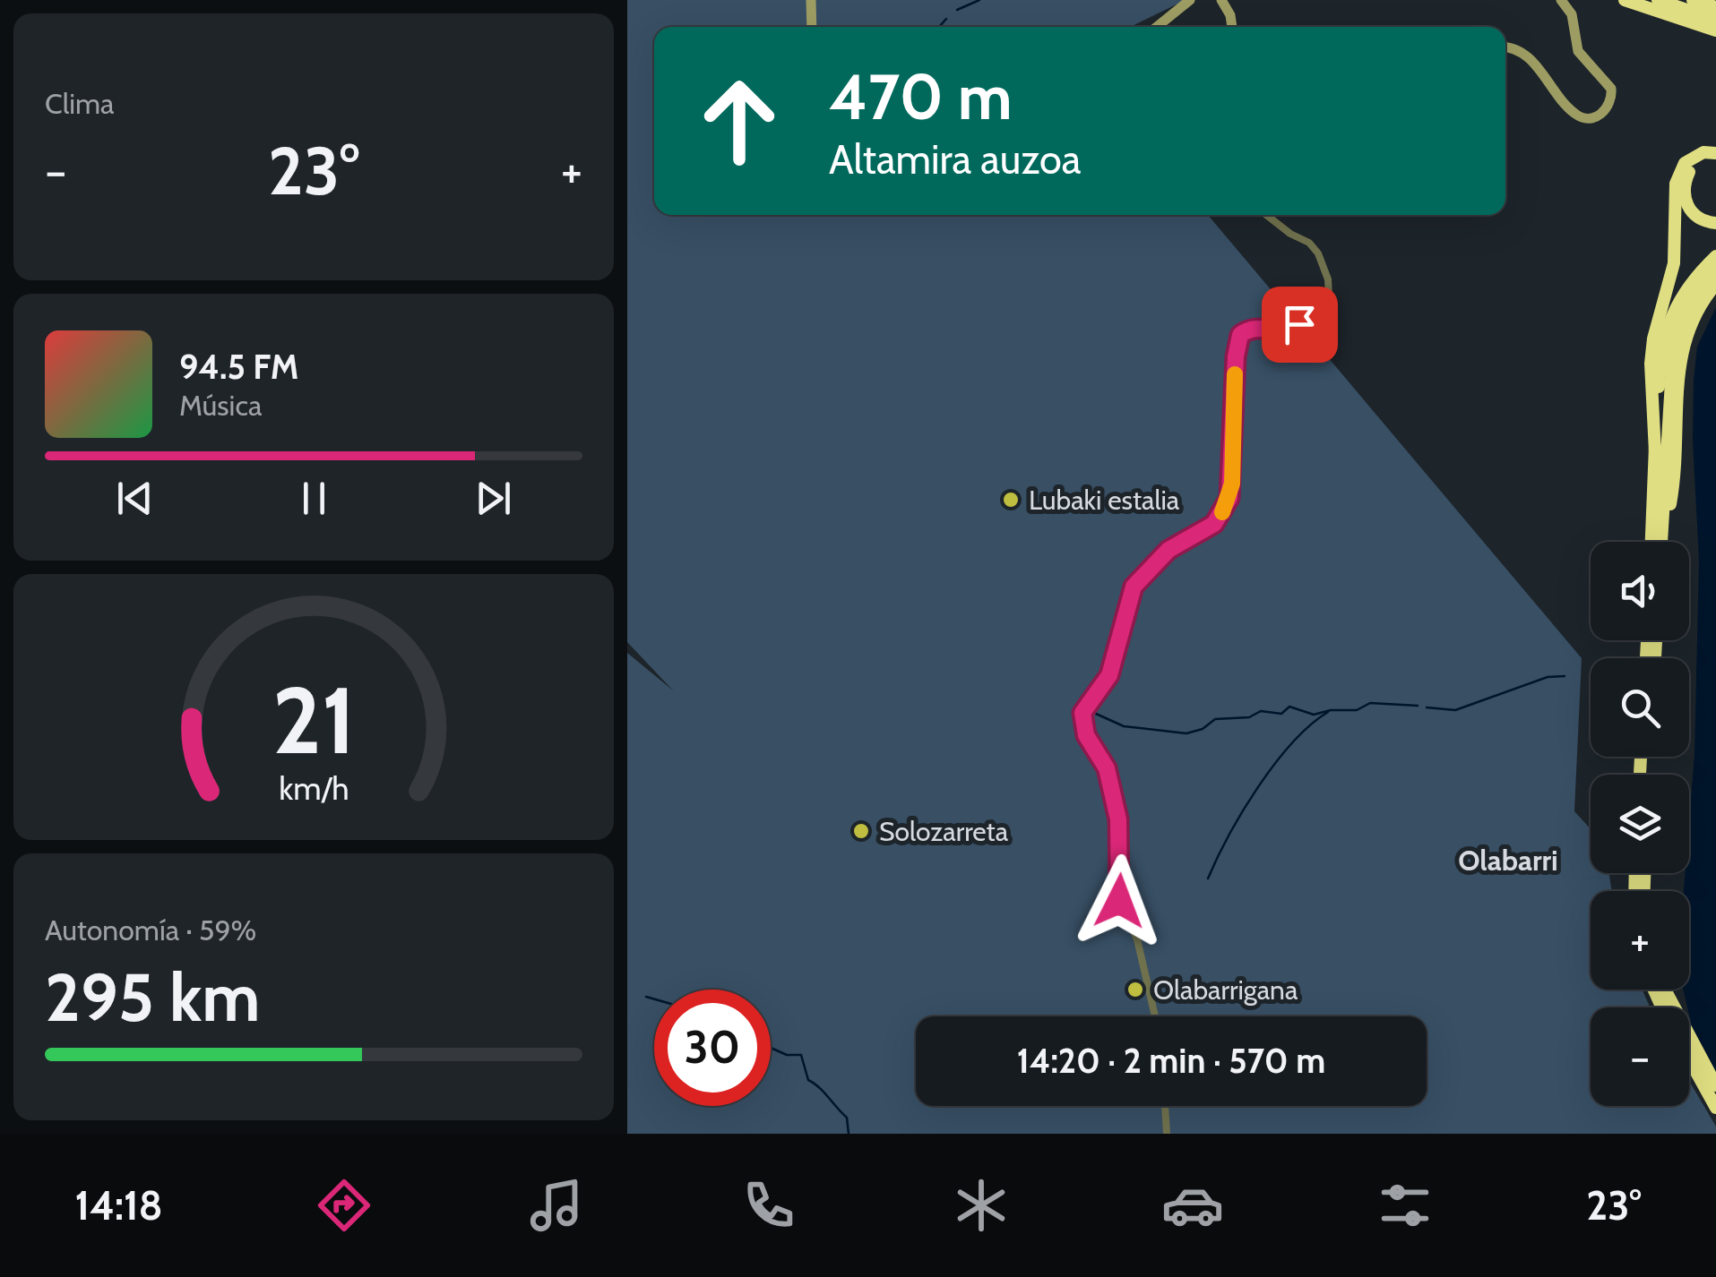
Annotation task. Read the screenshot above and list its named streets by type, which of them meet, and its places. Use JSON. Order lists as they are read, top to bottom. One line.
{"districts":["Olabarri"],"places":["Lubaki estalia","Solozarreta","Olabarrigana"],"page":{"tile":["Clima",["Autonomía · 59%","295 km"]],"turn":["470 m","Altamira auzoa"],"heat":["−","23°","+"],"song":["94.5 FM","Música"],"map_buttons":["+","−"],"limit":"30","trip":"14:20 · 2 min · 570 m","tabs":["14:18","23°"],"gauge":["21","km/h"]}}
